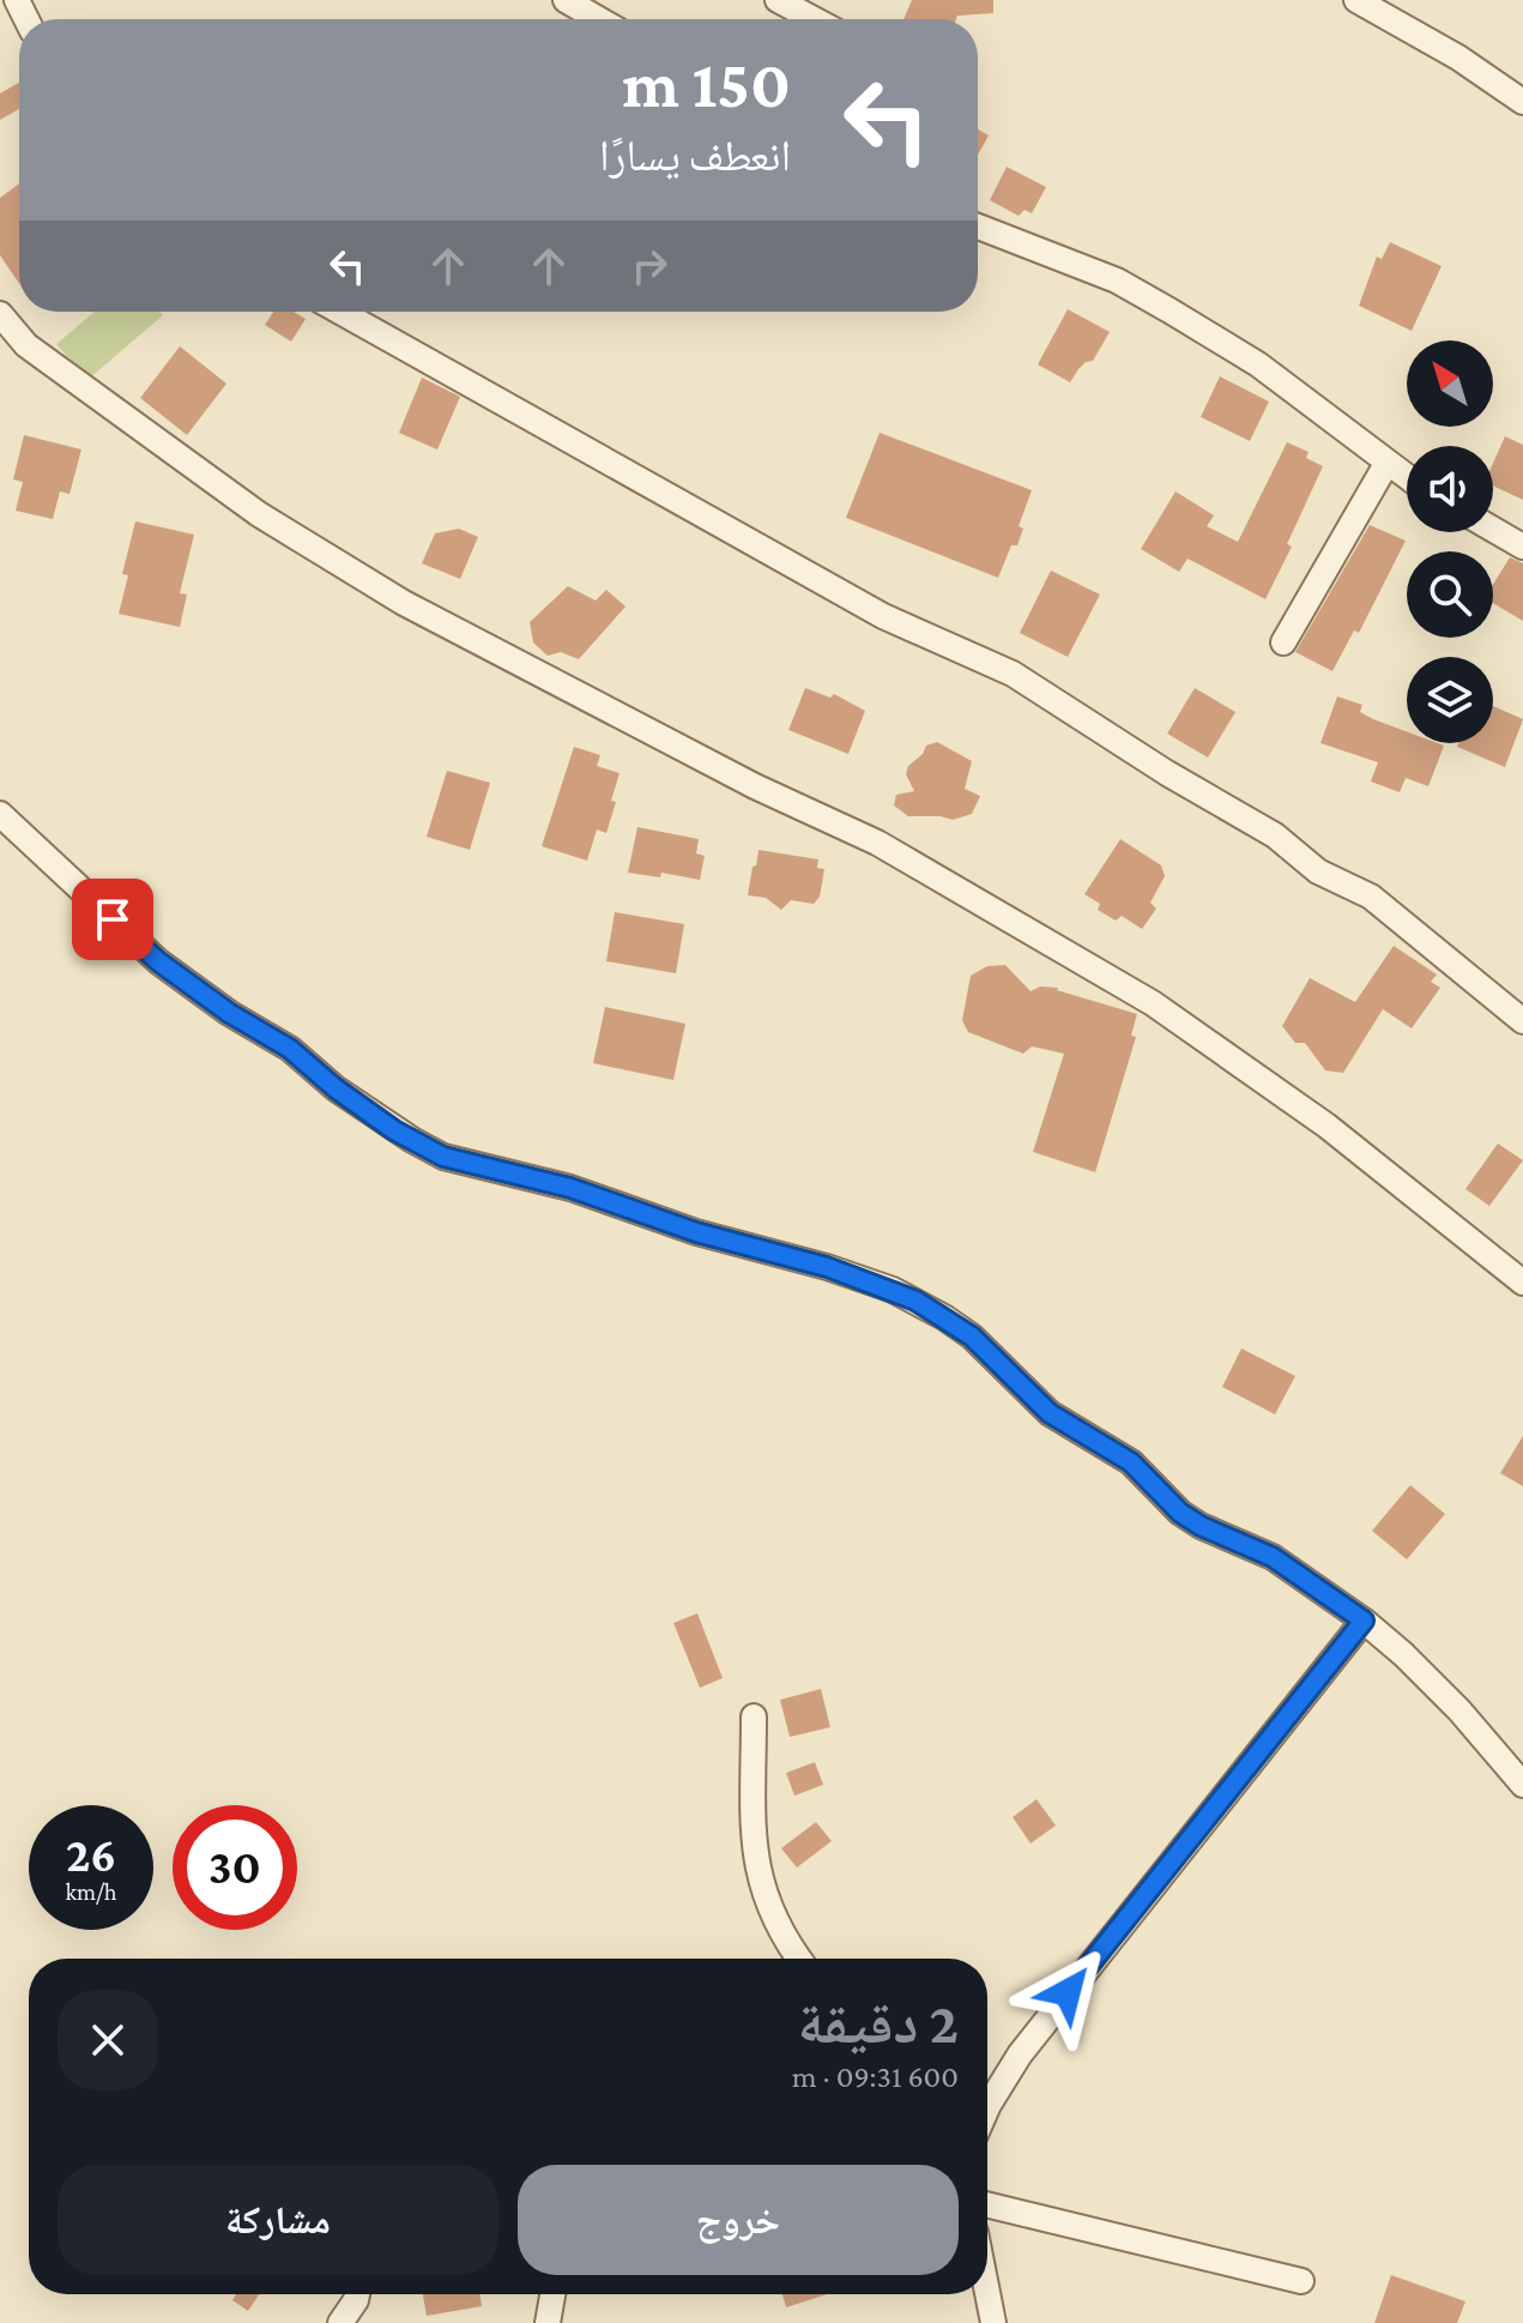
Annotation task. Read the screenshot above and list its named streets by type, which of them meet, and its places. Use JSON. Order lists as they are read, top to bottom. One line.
{"north":"top left","page":{"turn":["150 m","انعطف يسارًا"],"speed":"26 km/h","limit":"30","heading":["2 دقيقة","600 m · 09:31"],"buttons":["خروج","مشاركة"]}}
